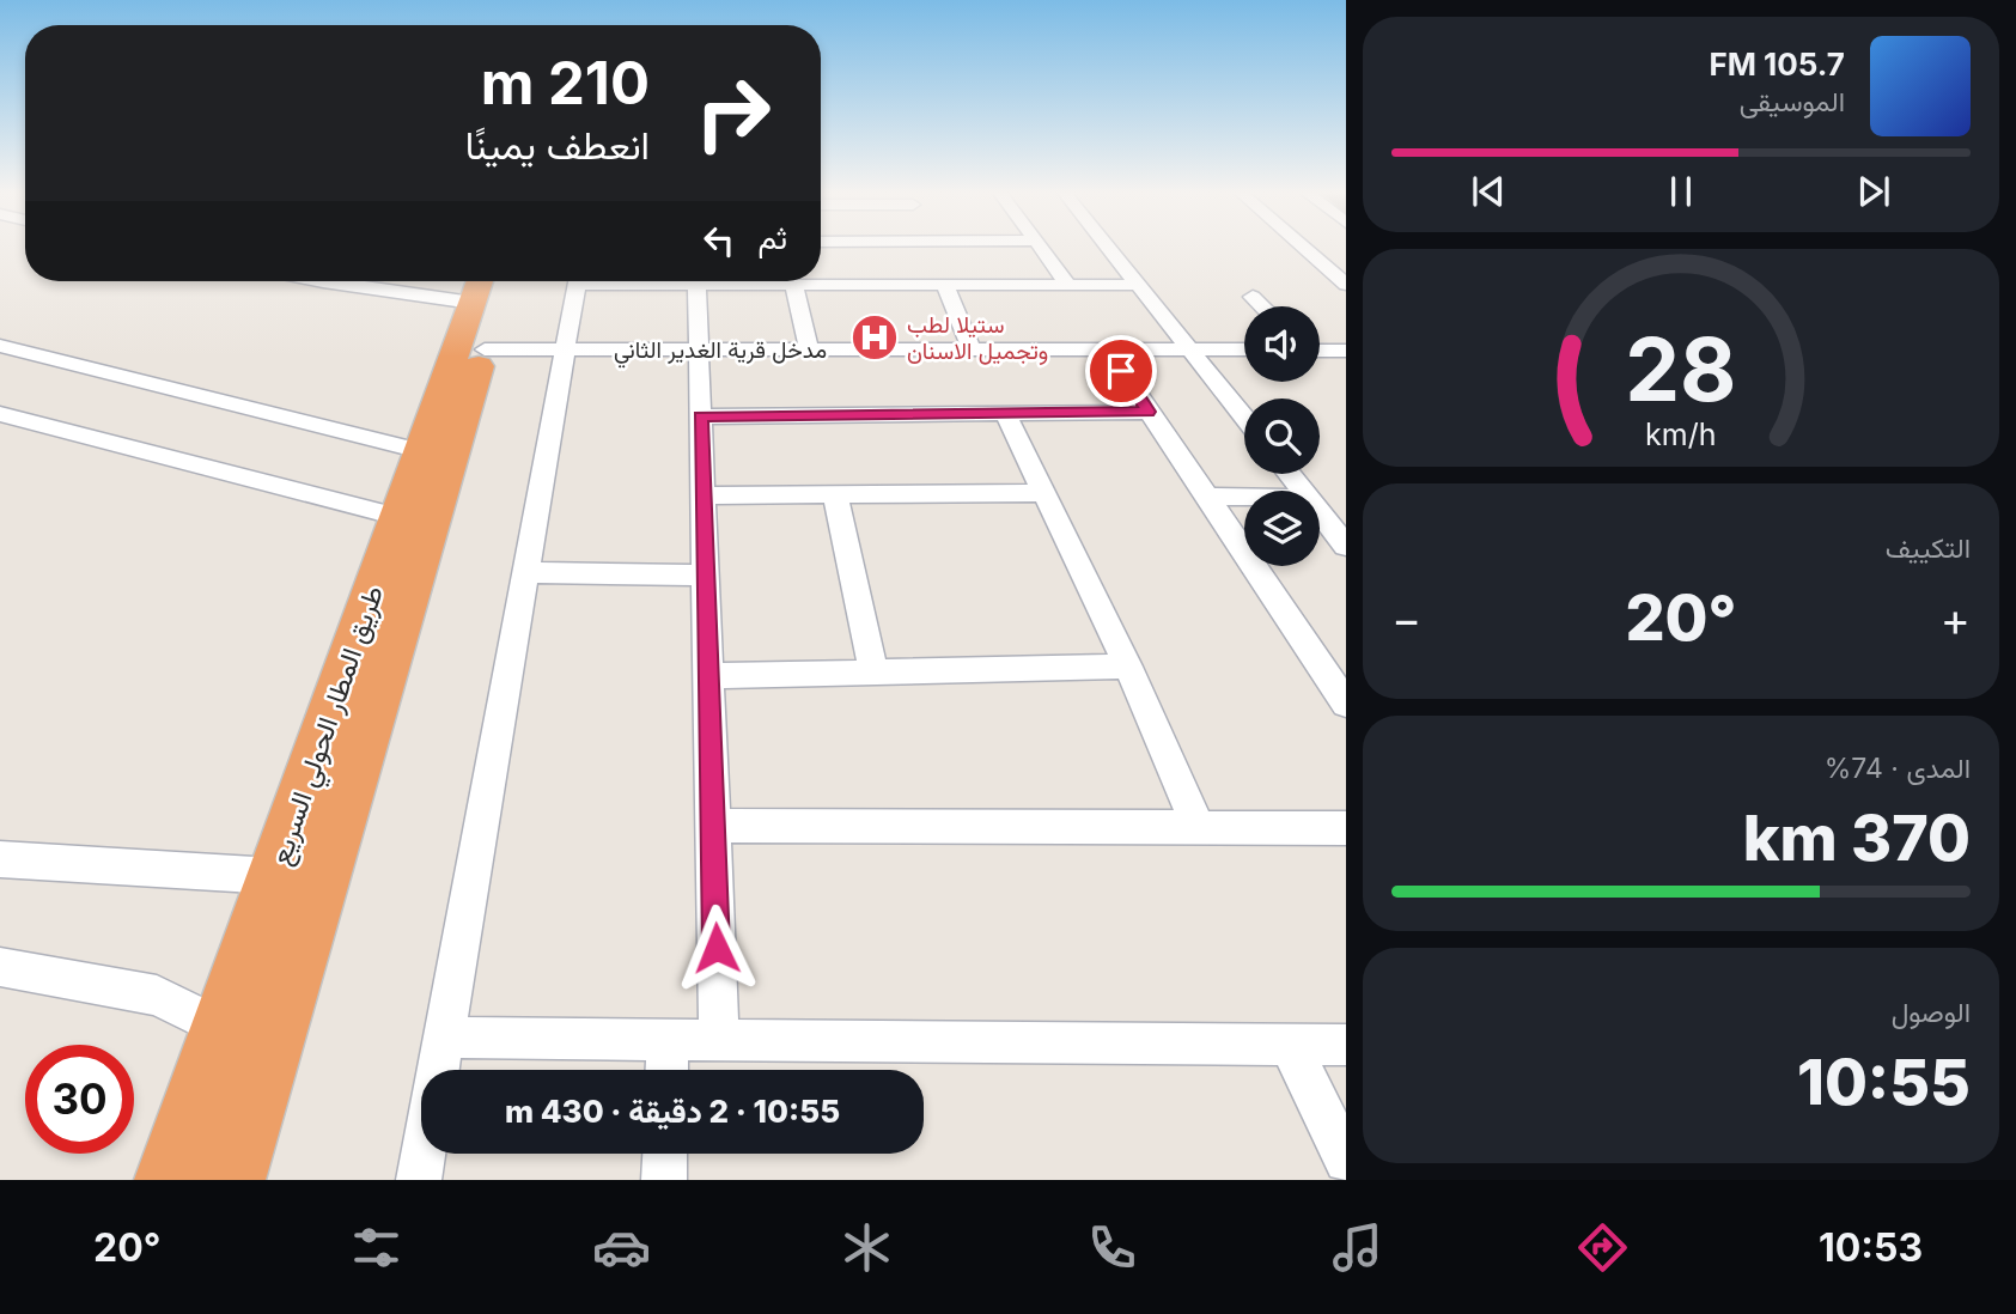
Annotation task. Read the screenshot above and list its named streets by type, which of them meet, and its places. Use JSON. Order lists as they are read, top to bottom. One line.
{"streets":{"highway":["طريق المطار الحولي السريع"],"street":["مدخل قرية الغدير الثاني"]},"crossings":[["مدخل قرية الغدير الثاني","طريق المطار الحولي السريع"]],"places":{"hospital":["ستيلا لطب وتجميل الاسنان"]},"page":{"turn":["210 m","انعطف يمينًا"],"song":["105.7 FM","الموسيقى"],"then":"ثم","tile":["التكييف",["المدى · 74%","370 km"],["الوصول","10:55"]],"heat":["−","20°","+"],"limit":"30","trip":"10:55 · 2 دقيقة · 430 m","tabs":["10:53","20°"],"gauge":["28","km/h"]}}
